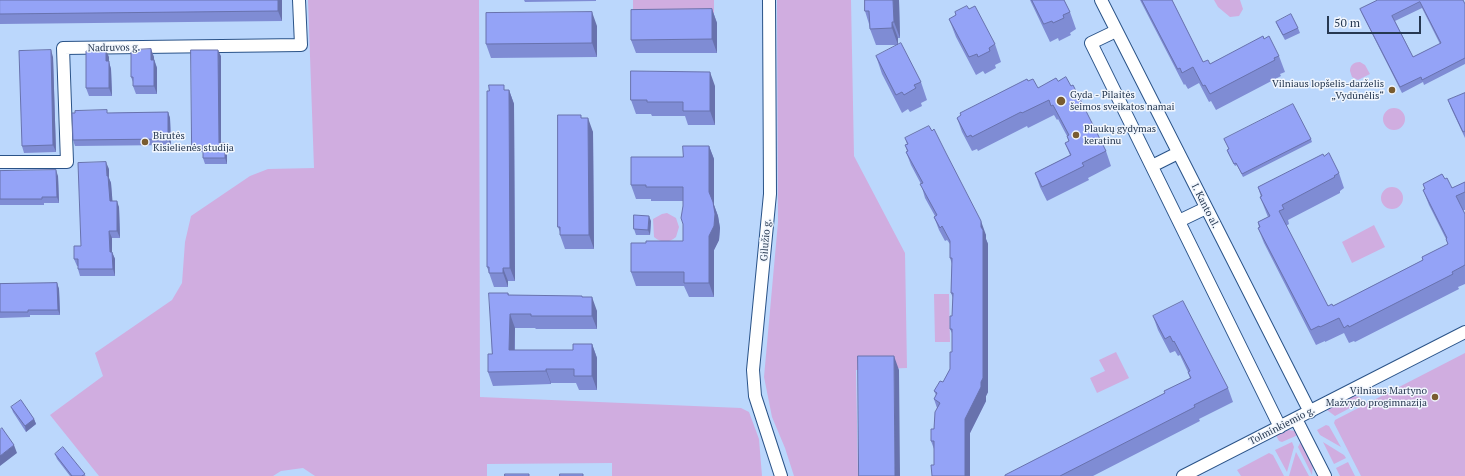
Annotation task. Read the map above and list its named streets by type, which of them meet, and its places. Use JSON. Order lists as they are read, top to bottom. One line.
{"streets":{"street":["Nadruvos g.","I. Kanto al.","Gilužio g.","Tolminkiemio g."]},"crossings":[["I. Kanto al.","Tolminkiemio g."]],"places":["Vilniaus lopšelis-darželis „Vydūnėlis“","Gyda - Pilaitės šeimos sveikatos namai","Plaukų gydymas keratinu","Birutės Kisielienės studija","Vilniaus Martyno Mažvydo progimnazija"],"scale_bar":"50 m"}
